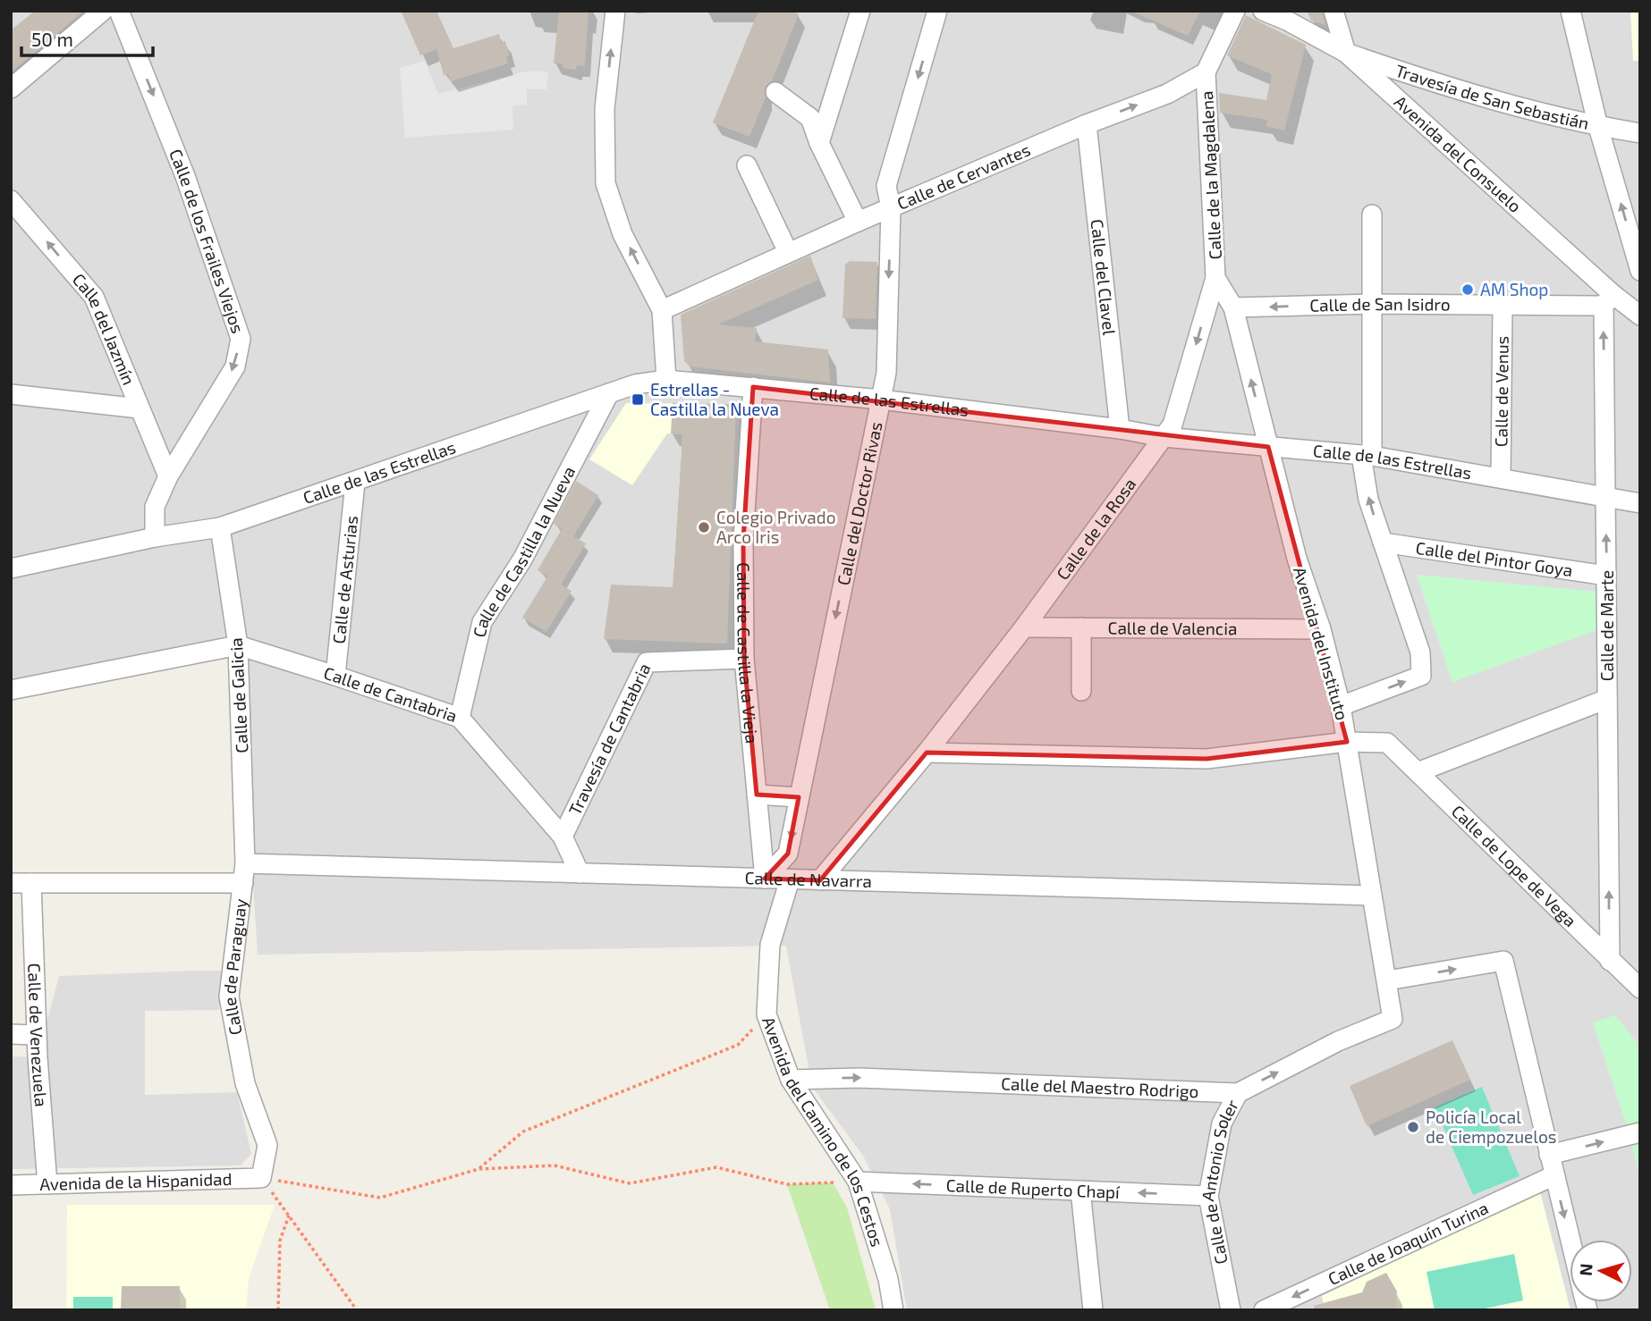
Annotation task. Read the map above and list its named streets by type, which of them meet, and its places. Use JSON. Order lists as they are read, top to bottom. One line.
{"streets":{"street":["Travesía de San Sebastián","Avenida del Consuelo","Calle de la Magdalena","Calle de Cervantes","Calle de los Frailes Viejos","Calle del Clavel","Calle de San Isidro","Calle del Jazmín","Calle de Venus","Calle de las Estrellas","Calle del Doctor Rivas","Calle de la Rosa","Calle de Castilla la Nueva","Calle del Pintor Goya","Calle de Asturias","Calle de Marte","Calle de Valencia","Avenida del Instituto","Calle de Castilla la Vieja","Calle de Galicia","Calle de Cantabria","Travesía de Cantabria","Calle de Lope de Vega","Calle de Navarra","Calle de Paraguay","Calle de Venezuela","Calle del Maestro Rodrigo","Avenida del Camino de los Cestos","Avenida de la Hispanidad","Calle de Antonio Soler","Calle de Ruperto Chapí","Calle de Joaquín Turina"]},"crossings":[["Travesía de San Sebastián","Avenida del Consuelo"],["Avenida del Consuelo","Calle de San Isidro"],["Avenida del Consuelo","Calle de Marte"],["Calle de la Magdalena","Calle de Cervantes"],["Calle de la Magdalena","Calle de la Rosa"],["Calle de la Magdalena","Avenida del Instituto"],["Calle de Cervantes","Calle del Clavel"],["Calle de Cervantes","Calle del Doctor Rivas"],["Calle de los Frailes Viejos","Calle del Jazmín"],["Calle de los Frailes Viejos","Calle de las Estrellas"],["Calle del Clavel","Calle de las Estrellas"],["Calle de San Isidro","Calle de Venus"],["Calle de San Isidro","Calle del Pintor Goya"],["Calle de San Isidro","Calle de Marte"],["Calle de San Isidro","Avenida del Instituto"],["Calle de Venus","Calle de las Estrellas"],["Calle de las Estrellas","Calle del Doctor Rivas"],["Calle de las Estrellas","Calle de la Rosa"],["Calle de las Estrellas","Calle de Castilla la Nueva"],["Calle de las Estrellas","Calle del Pintor Goya"],["Calle de las Estrellas","Calle de Asturias"],["Calle de las Estrellas","Calle de Marte"],["Calle de las Estrellas","Avenida del Instituto"],["Calle de las Estrellas","Calle de Castilla la Vieja"],["Calle de las Estrellas","Calle de Galicia"],["Calle del Doctor Rivas","Calle de Castilla la Vieja"],["Calle del Doctor Rivas","Calle de Navarra"],["Calle de la Rosa","Calle de Valencia"],["Calle de la Rosa","Avenida del Instituto"],["Calle de la Rosa","Calle de Navarra"],["Calle de Castilla la Nueva","Calle de Cantabria"],["Calle del Pintor Goya","Calle de Marte"],["Calle del Pintor Goya","Avenida del Instituto"],["Calle de Asturias","Calle de Cantabria"],["Calle de Marte","Calle de Lope de Vega"],["Calle de Valencia","Avenida del Instituto"],["Avenida del Instituto","Calle de Lope de Vega"],["Avenida del Instituto","Calle de Navarra"],["Avenida del Instituto","Calle del Maestro Rodrigo"],["Calle de Castilla la Vieja","Travesía de Cantabria"],["Calle de Castilla la Vieja","Calle de Navarra"],["Calle de Galicia","Calle de Cantabria"],["Calle de Galicia","Calle de Navarra"],["Calle de Galicia","Calle de Paraguay"],["Calle de Cantabria","Travesía de Cantabria"],["Calle de Cantabria","Calle de Navarra"],["Calle de Navarra","Calle de Paraguay"],["Calle de Navarra","Calle de Venezuela"],["Calle de Navarra","Avenida del Camino de los Cestos"],["Calle de Paraguay","Avenida de la Hispanidad"],["Calle de Venezuela","Avenida de la Hispanidad"],["Calle del Maestro Rodrigo","Avenida del Camino de los Cestos"],["Calle del Maestro Rodrigo","Calle de Antonio Soler"],["Avenida del Camino de los Cestos","Calle de Ruperto Chapí"],["Calle de Antonio Soler","Calle de Ruperto Chapí"]],"one_way":["Calle de los Frailes Viejos","Calle de San Isidro","Calle del Jazmín","Calle del Doctor Rivas","Calle de Marte","Calle del Maestro Rodrigo","Calle de Ruperto Chapí","Calle de Joaquín Turina"],"places":{"other":["AM Shop","Colegio Privado Arco Iris","Policía Local de Ciempozuelos"],"transit":["Estrellas - Castilla la Nueva"]},"scale_bar":"50 m","north":"left"}
